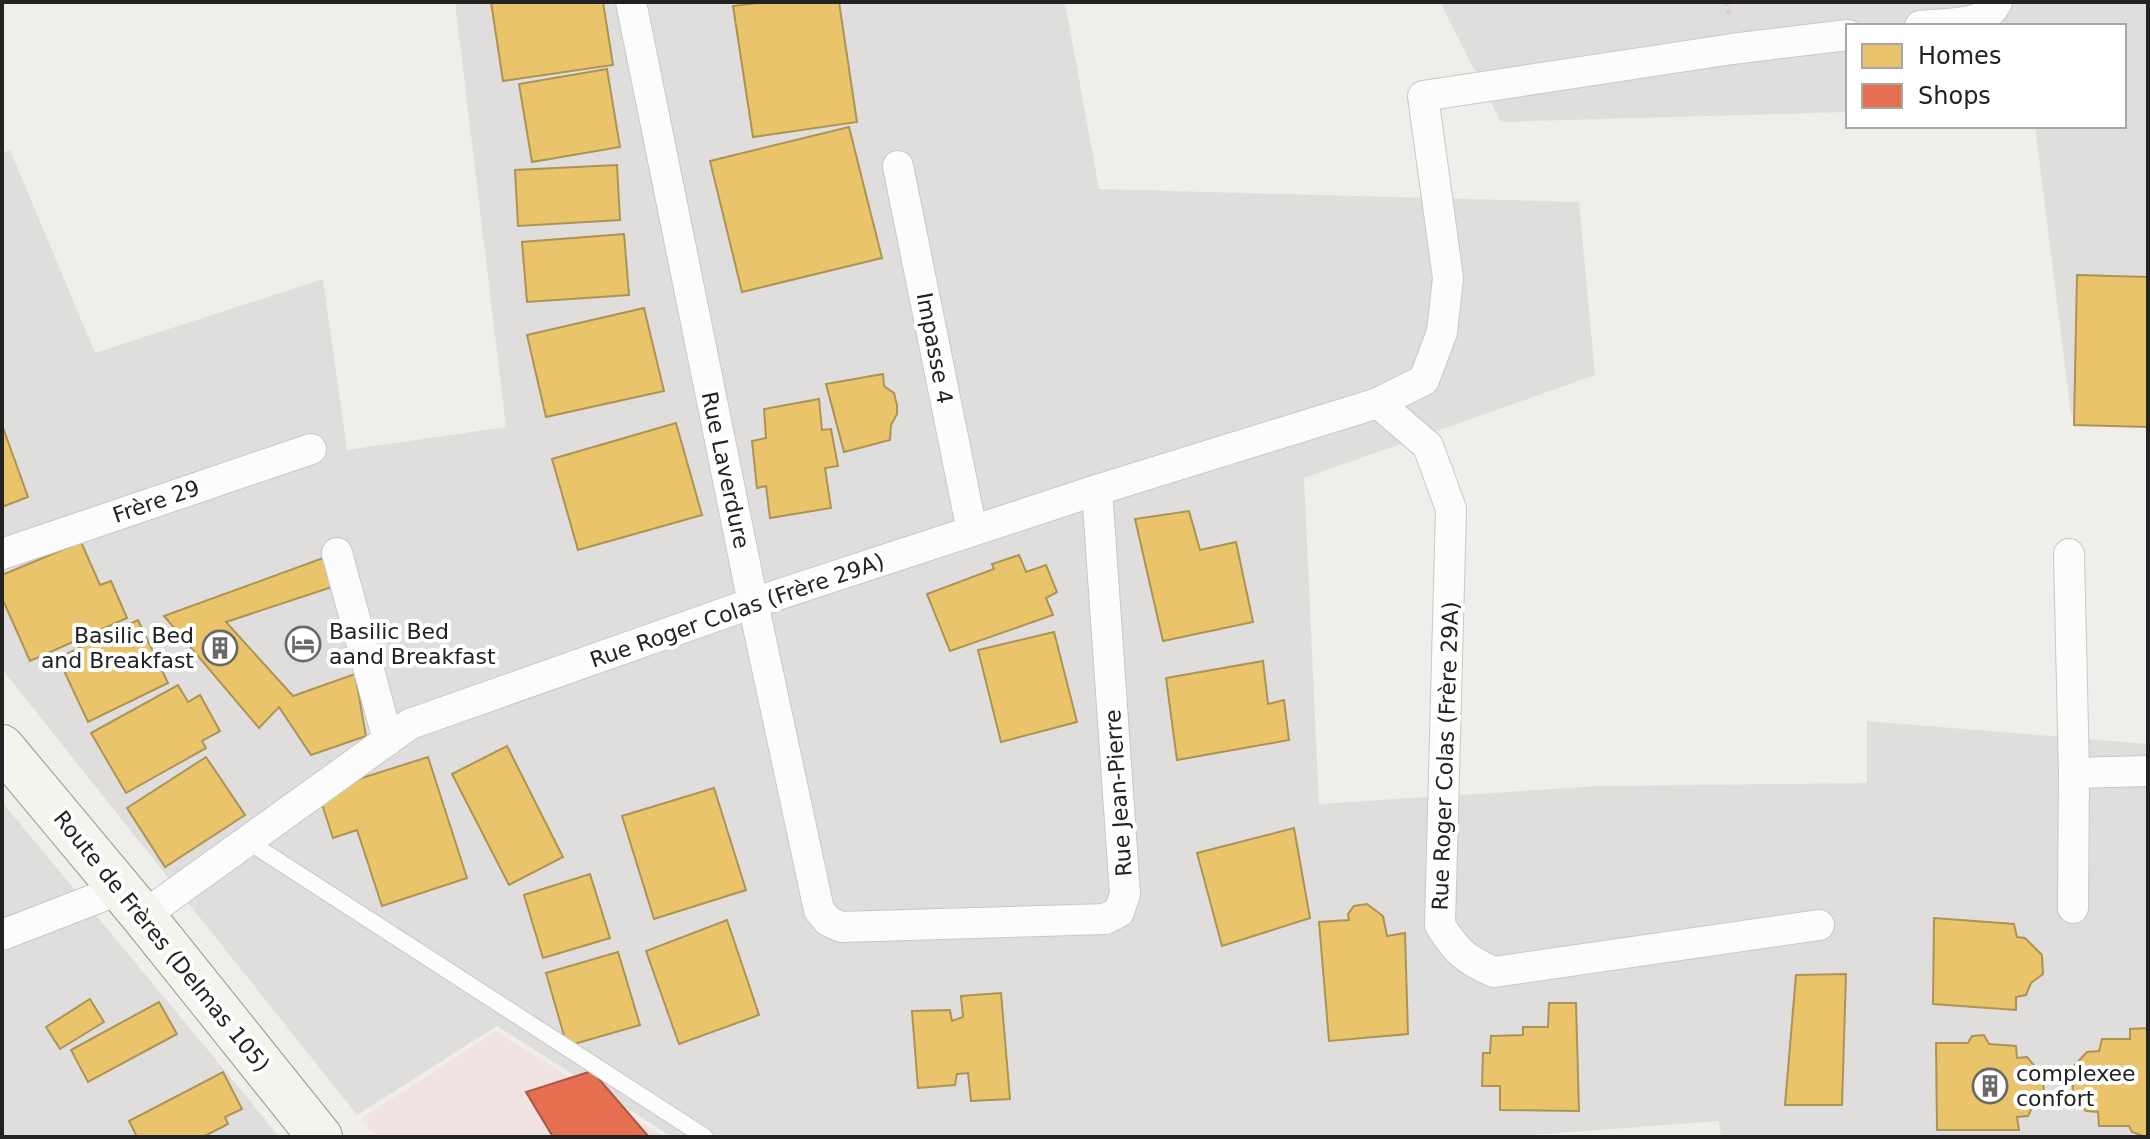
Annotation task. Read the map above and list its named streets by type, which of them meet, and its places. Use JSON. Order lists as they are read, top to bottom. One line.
{"streets":{"main road":["Route de Frères (Delmas 105)"],"street":["Impasse 4","Rue Laverdure","Frère 29","Rue Roger Colas (Frère 29A)","Rue Jean-Pierre"]},"crossings":[["Impasse 4","Rue Roger Colas (Frère 29A)"],["Rue Laverdure","Rue Roger Colas (Frère 29A)"],["Rue Laverdure","Rue Jean-Pierre"],["Rue Roger Colas (Frère 29A)","Rue Jean-Pierre"],["Rue Roger Colas (Frère 29A)","Route de Frères (Delmas 105)"]],"places":{"hotel":["Basilic Bed aand Breakfast"],"building":["Basilic Bed and Breakfast","complexee confort"]},"legend":["Homes","Shops"]}
